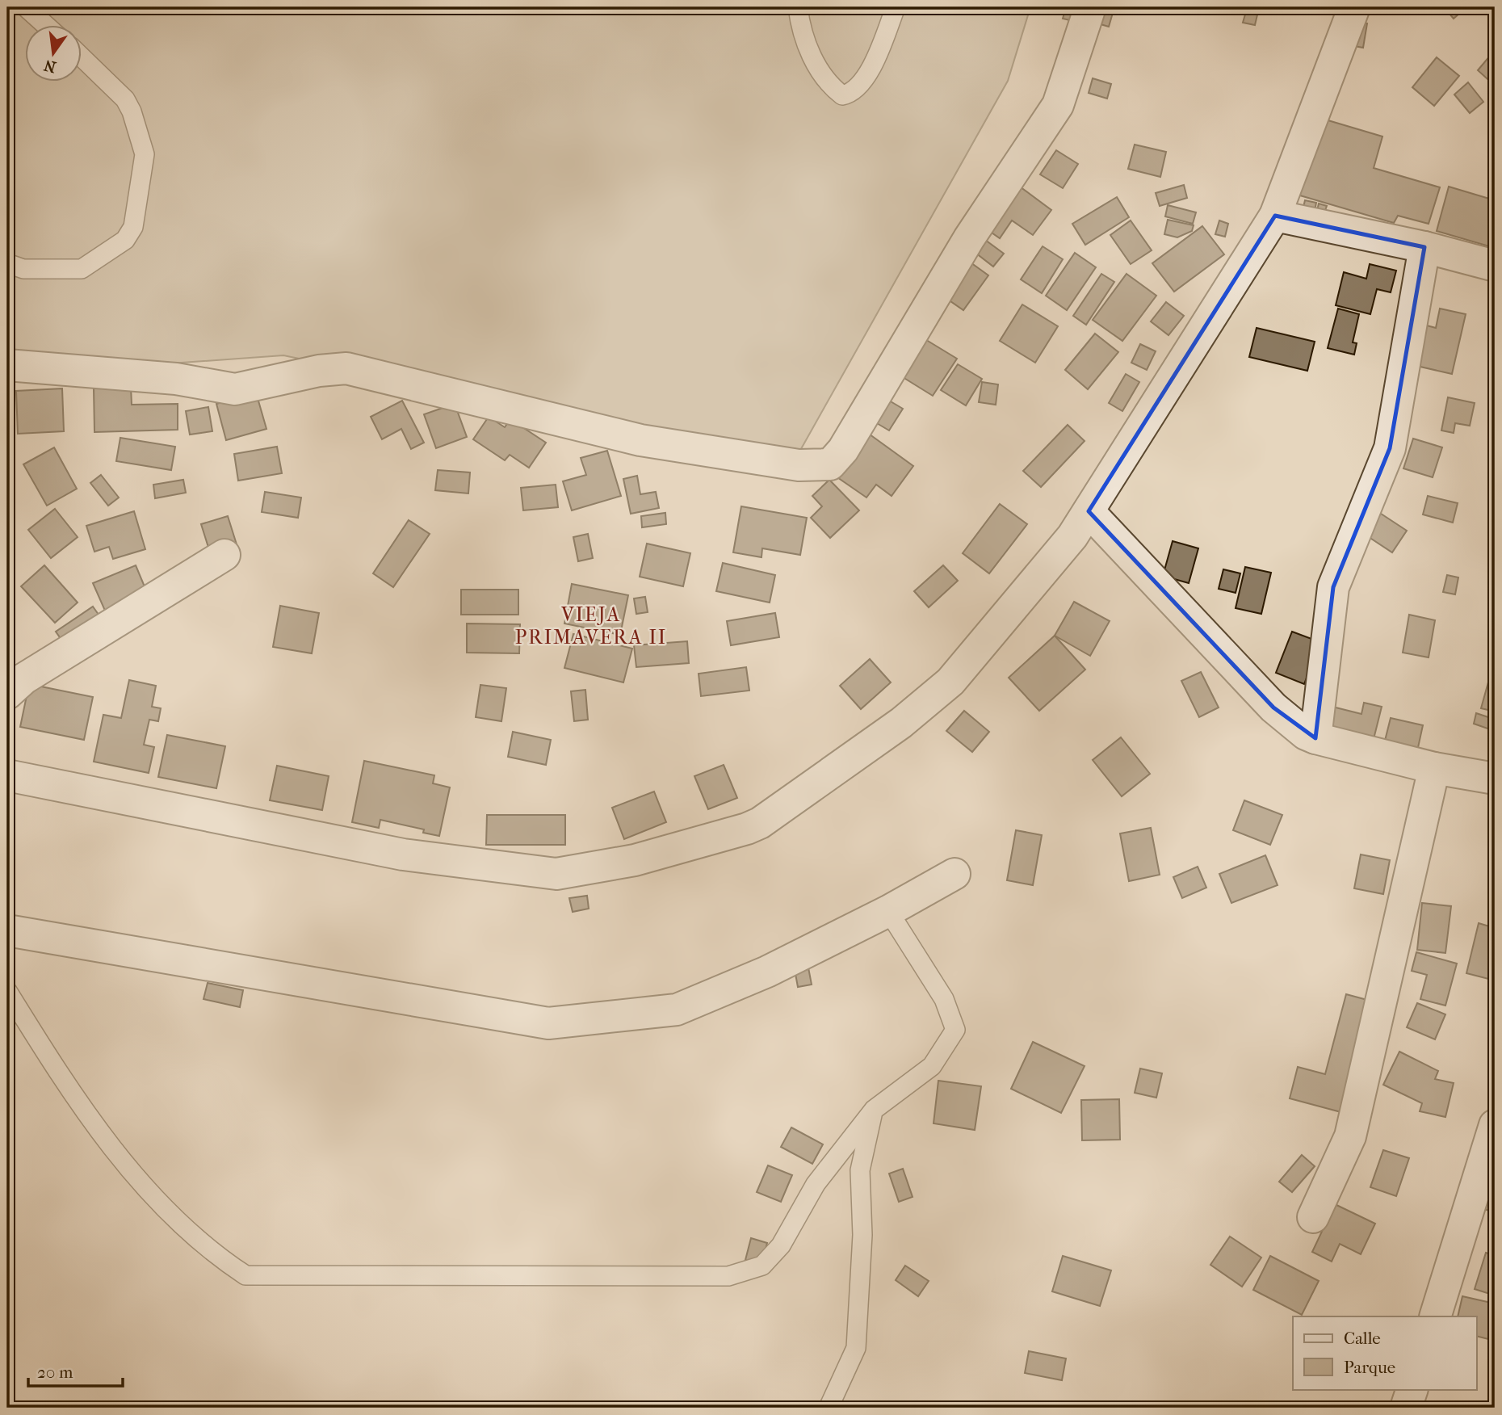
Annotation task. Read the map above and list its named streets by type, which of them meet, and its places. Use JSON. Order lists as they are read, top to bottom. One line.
{"districts":["VIEJA PRIMAVERA II"],"legend":["Calle","Parque"],"scale_bar":"20 m","north":"bottom"}
